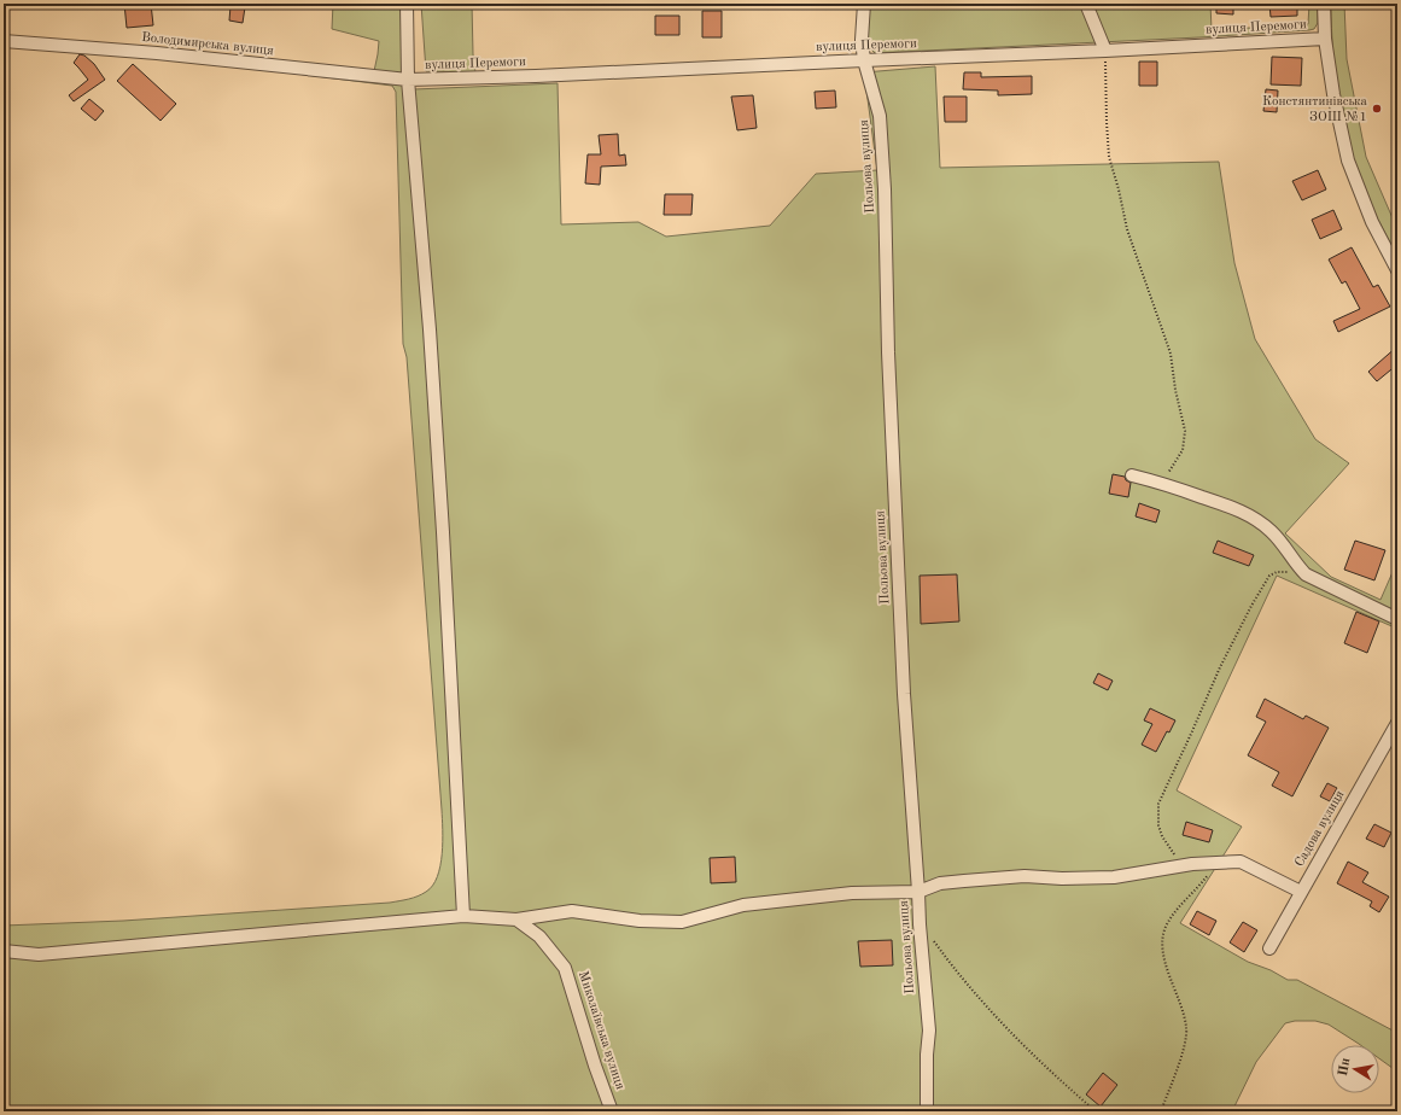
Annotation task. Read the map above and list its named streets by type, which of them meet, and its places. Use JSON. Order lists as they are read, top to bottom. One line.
{"streets":{"street":["вулиця Перемоги","Володимирська вулиця","Польова вулиця","Садова вулиця","Миколаївська вулиця"]},"crossings":[["вулиця Перемоги","Володимирська вулиця"],["вулиця Перемоги","Польова вулиця"]],"places":["Констянтинівська ЗОШ №1"],"north":"left"}
